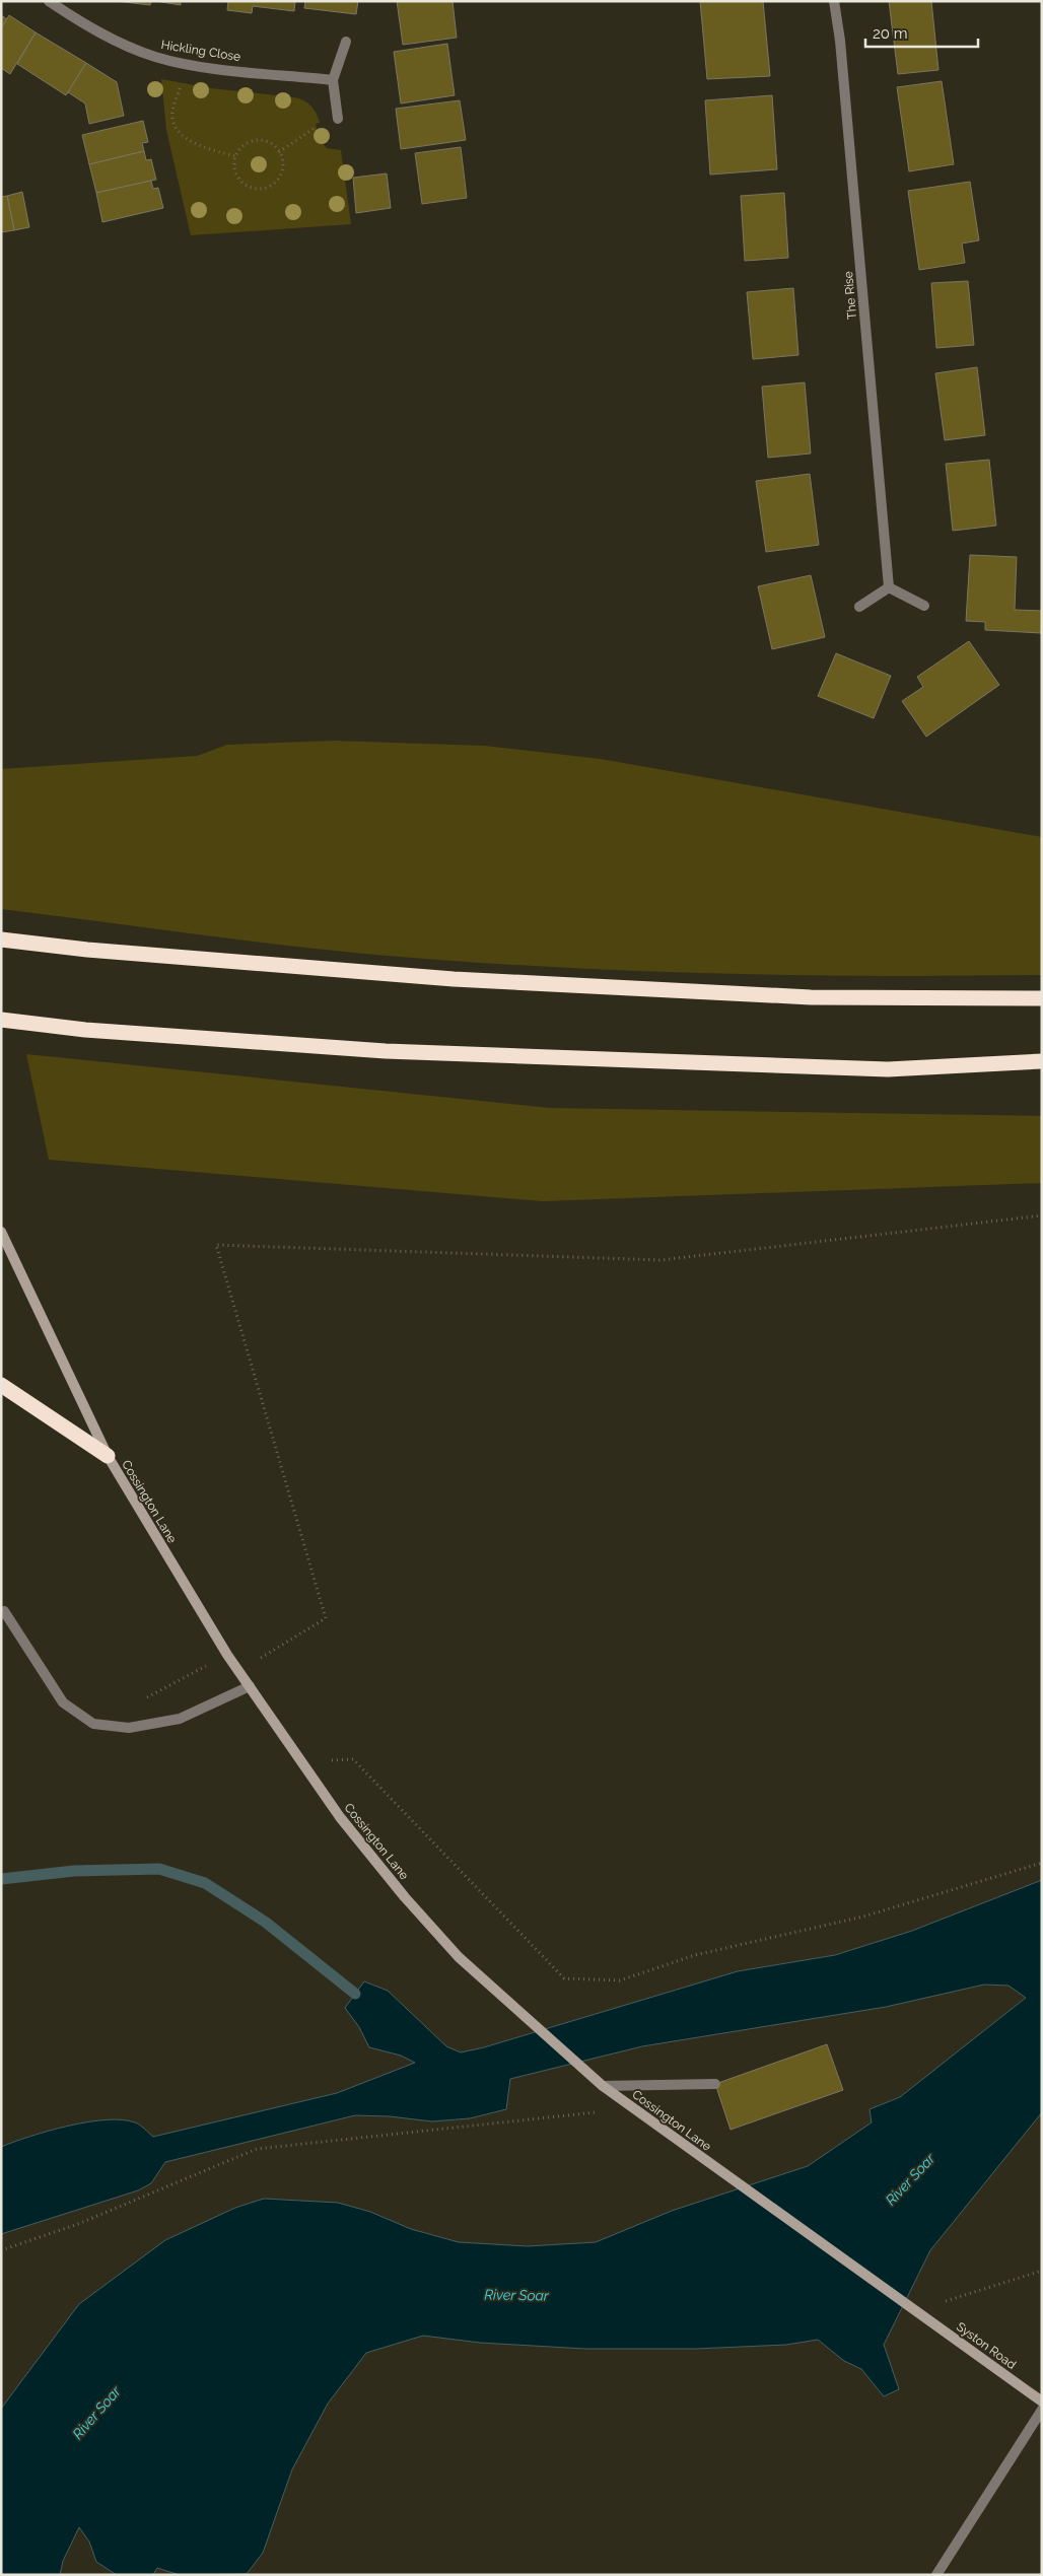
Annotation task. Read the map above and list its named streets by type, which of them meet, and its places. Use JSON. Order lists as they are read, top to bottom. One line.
{"streets":{"street":["Hickling Close","The Rise","Cossington Lane","Syston Road"]},"crossings":[["Cossington Lane","Syston Road"]],"water":["River Soar"],"scale_bar":"20 m"}
